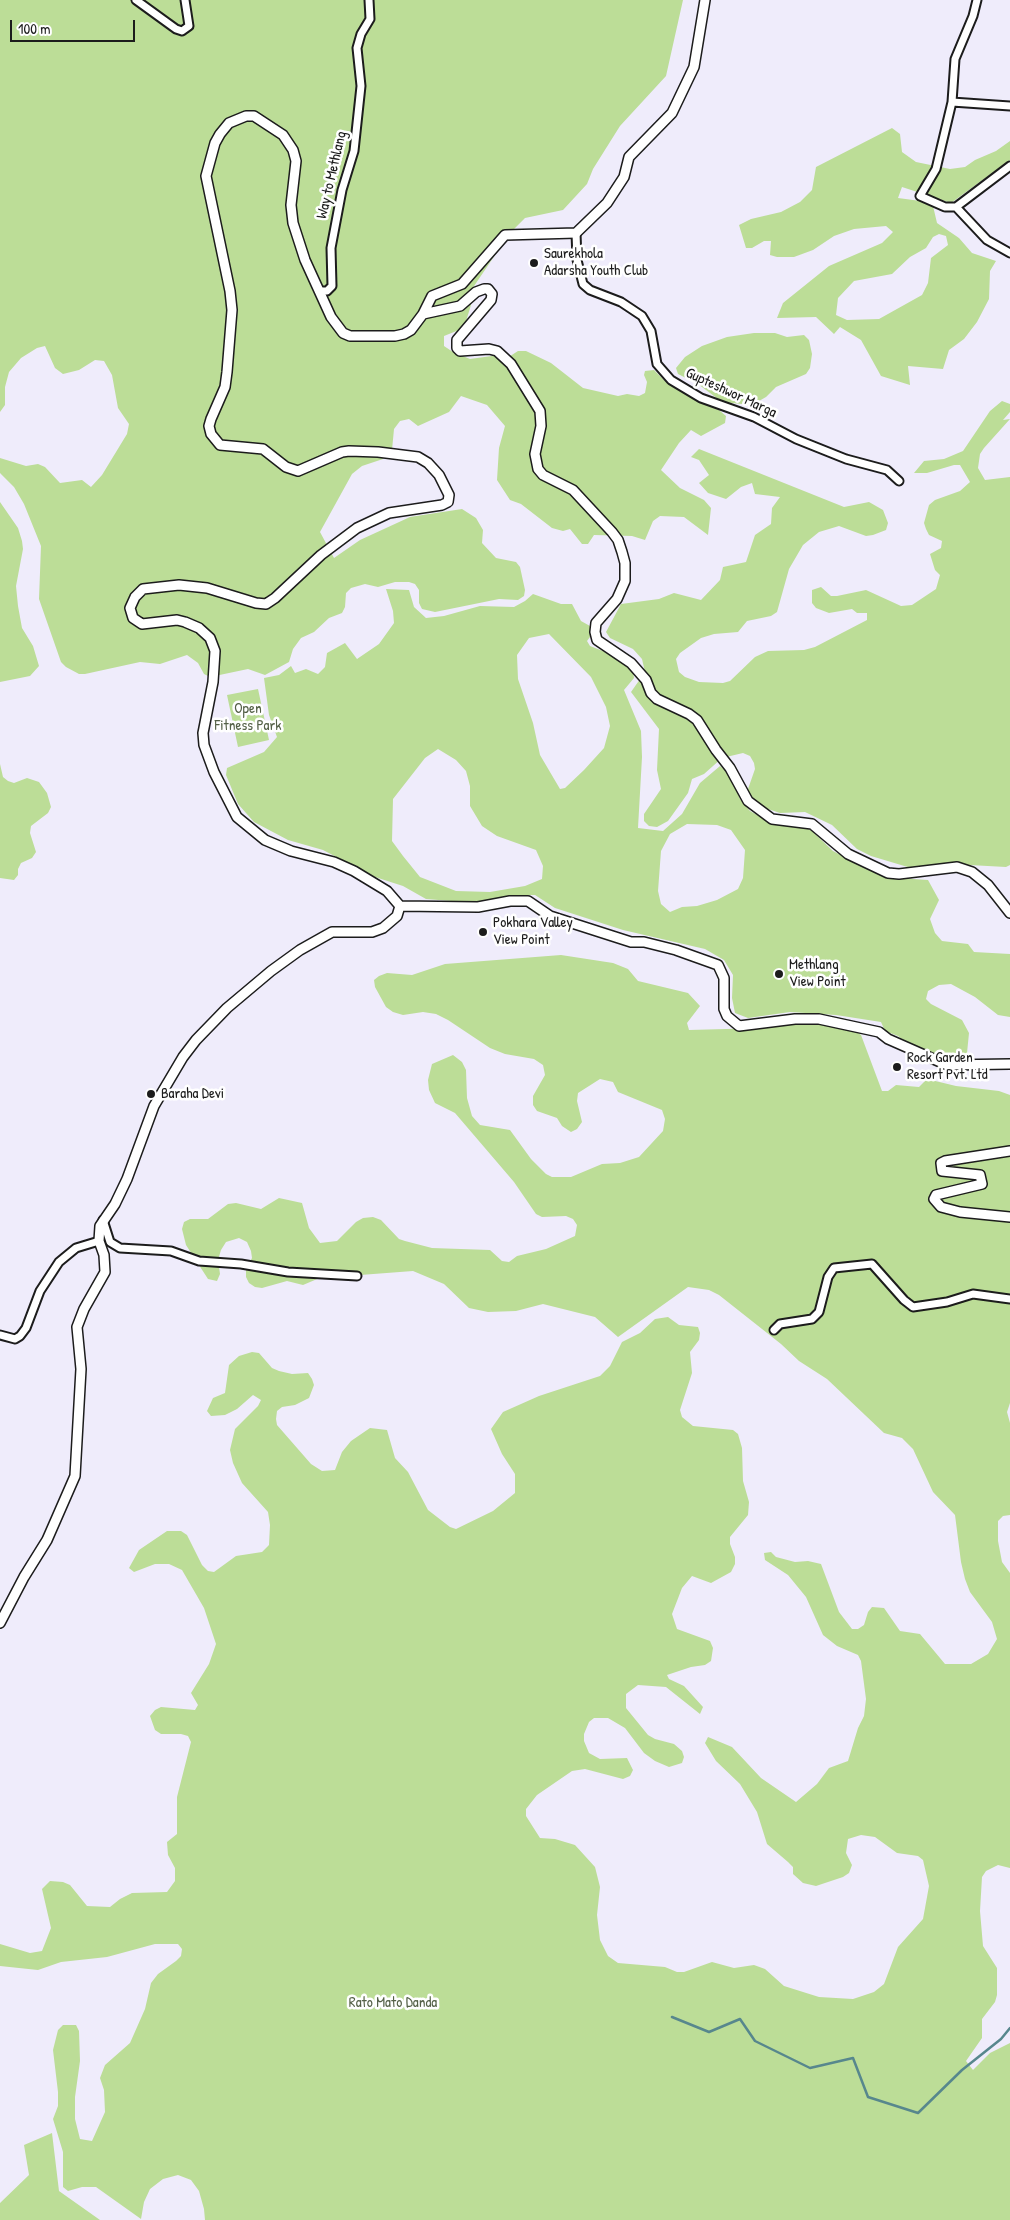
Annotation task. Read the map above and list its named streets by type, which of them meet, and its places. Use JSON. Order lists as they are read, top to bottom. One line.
{"streets":{"street":["Way to Methlang","Gupteshwor Marga"]},"parks":["Open Fitness Park","Rato Mato Danda"],"places":["Saurekhola Adarsha Youth Club","Pokhara Valley View Point","Methlang View Point","Rock Garden Resort Pvt. Ltd","Baraha Devi"],"scale_bar":"100 m"}
